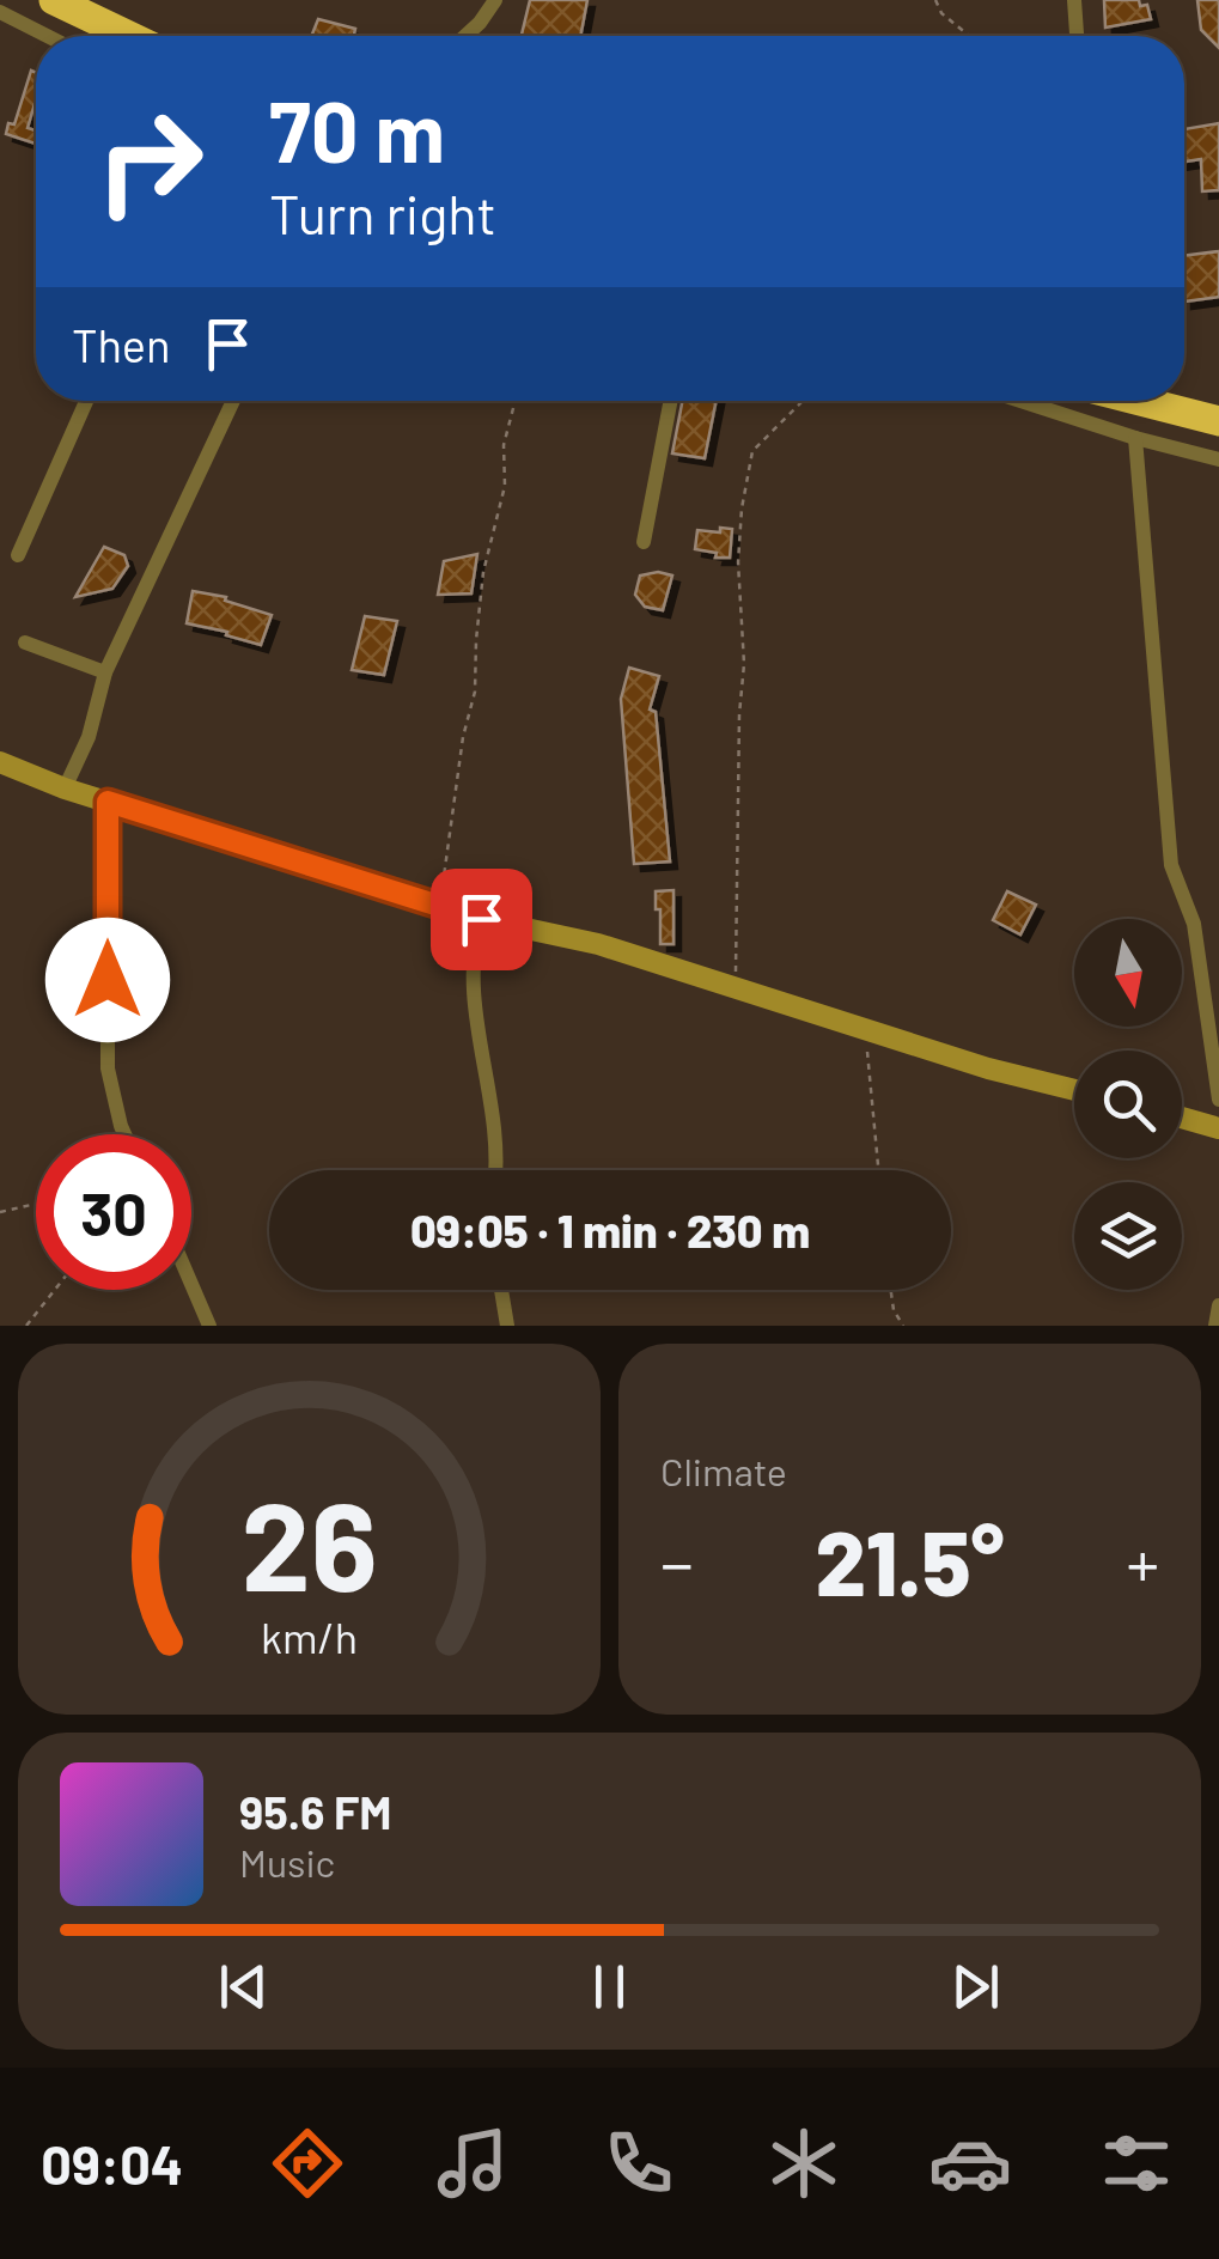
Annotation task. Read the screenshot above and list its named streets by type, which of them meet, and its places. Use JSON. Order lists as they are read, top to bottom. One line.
{"north":"bottom","page":{"turn":["70 m","Turn right"],"then":"Then","limit":"30","trip":"09:05 · 1 min · 230 m","tile":"Climate","heat":["−","21.5°","+"],"song":["95.6 FM","Music"],"tabs":"09:04","gauge":["26","km/h"]}}
